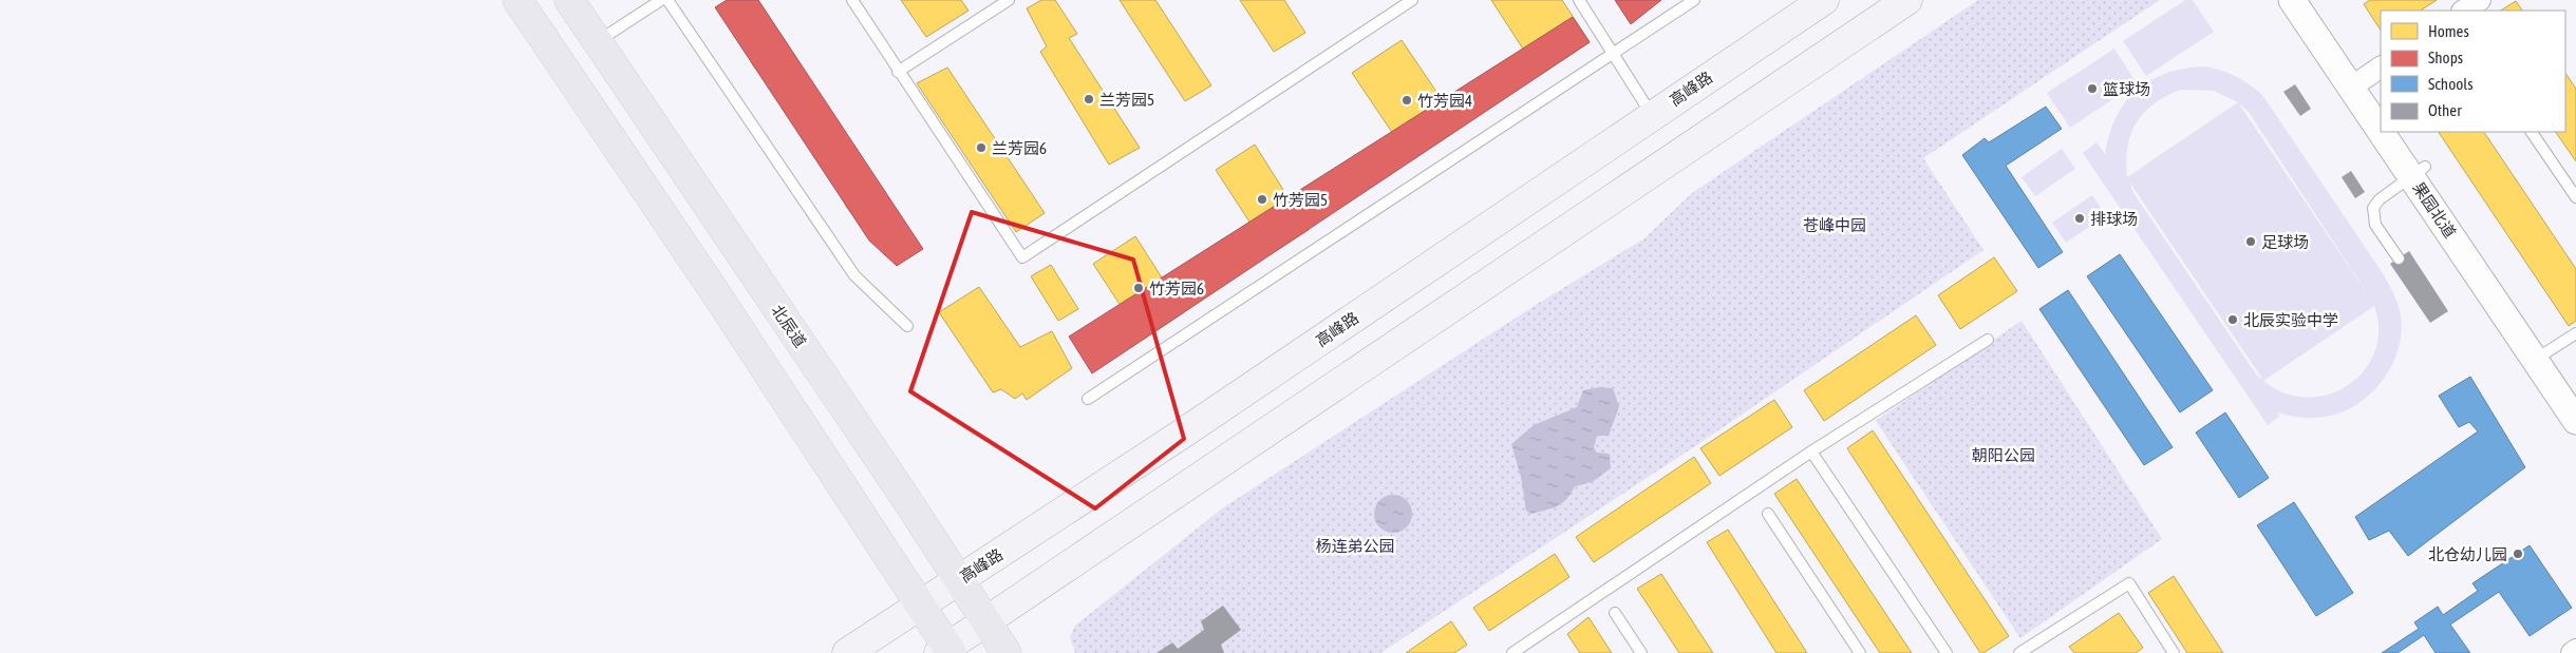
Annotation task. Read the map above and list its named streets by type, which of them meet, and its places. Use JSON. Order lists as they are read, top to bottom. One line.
{"streets":{"main road":["高峰路","北辰道"],"street":["果园北道"]},"crossings":[["高峰路","北辰道"]],"parks":["苍峰中园","朝阳公园","杨连弟公园"],"places":["篮球场","兰芳园5","竹芳园4","兰芳园6","竹芳园5","排球场","足球场","竹芳园6","北辰实验中学","北仓幼儿园"],"legend":["Homes","Shops","Schools","Other"]}
